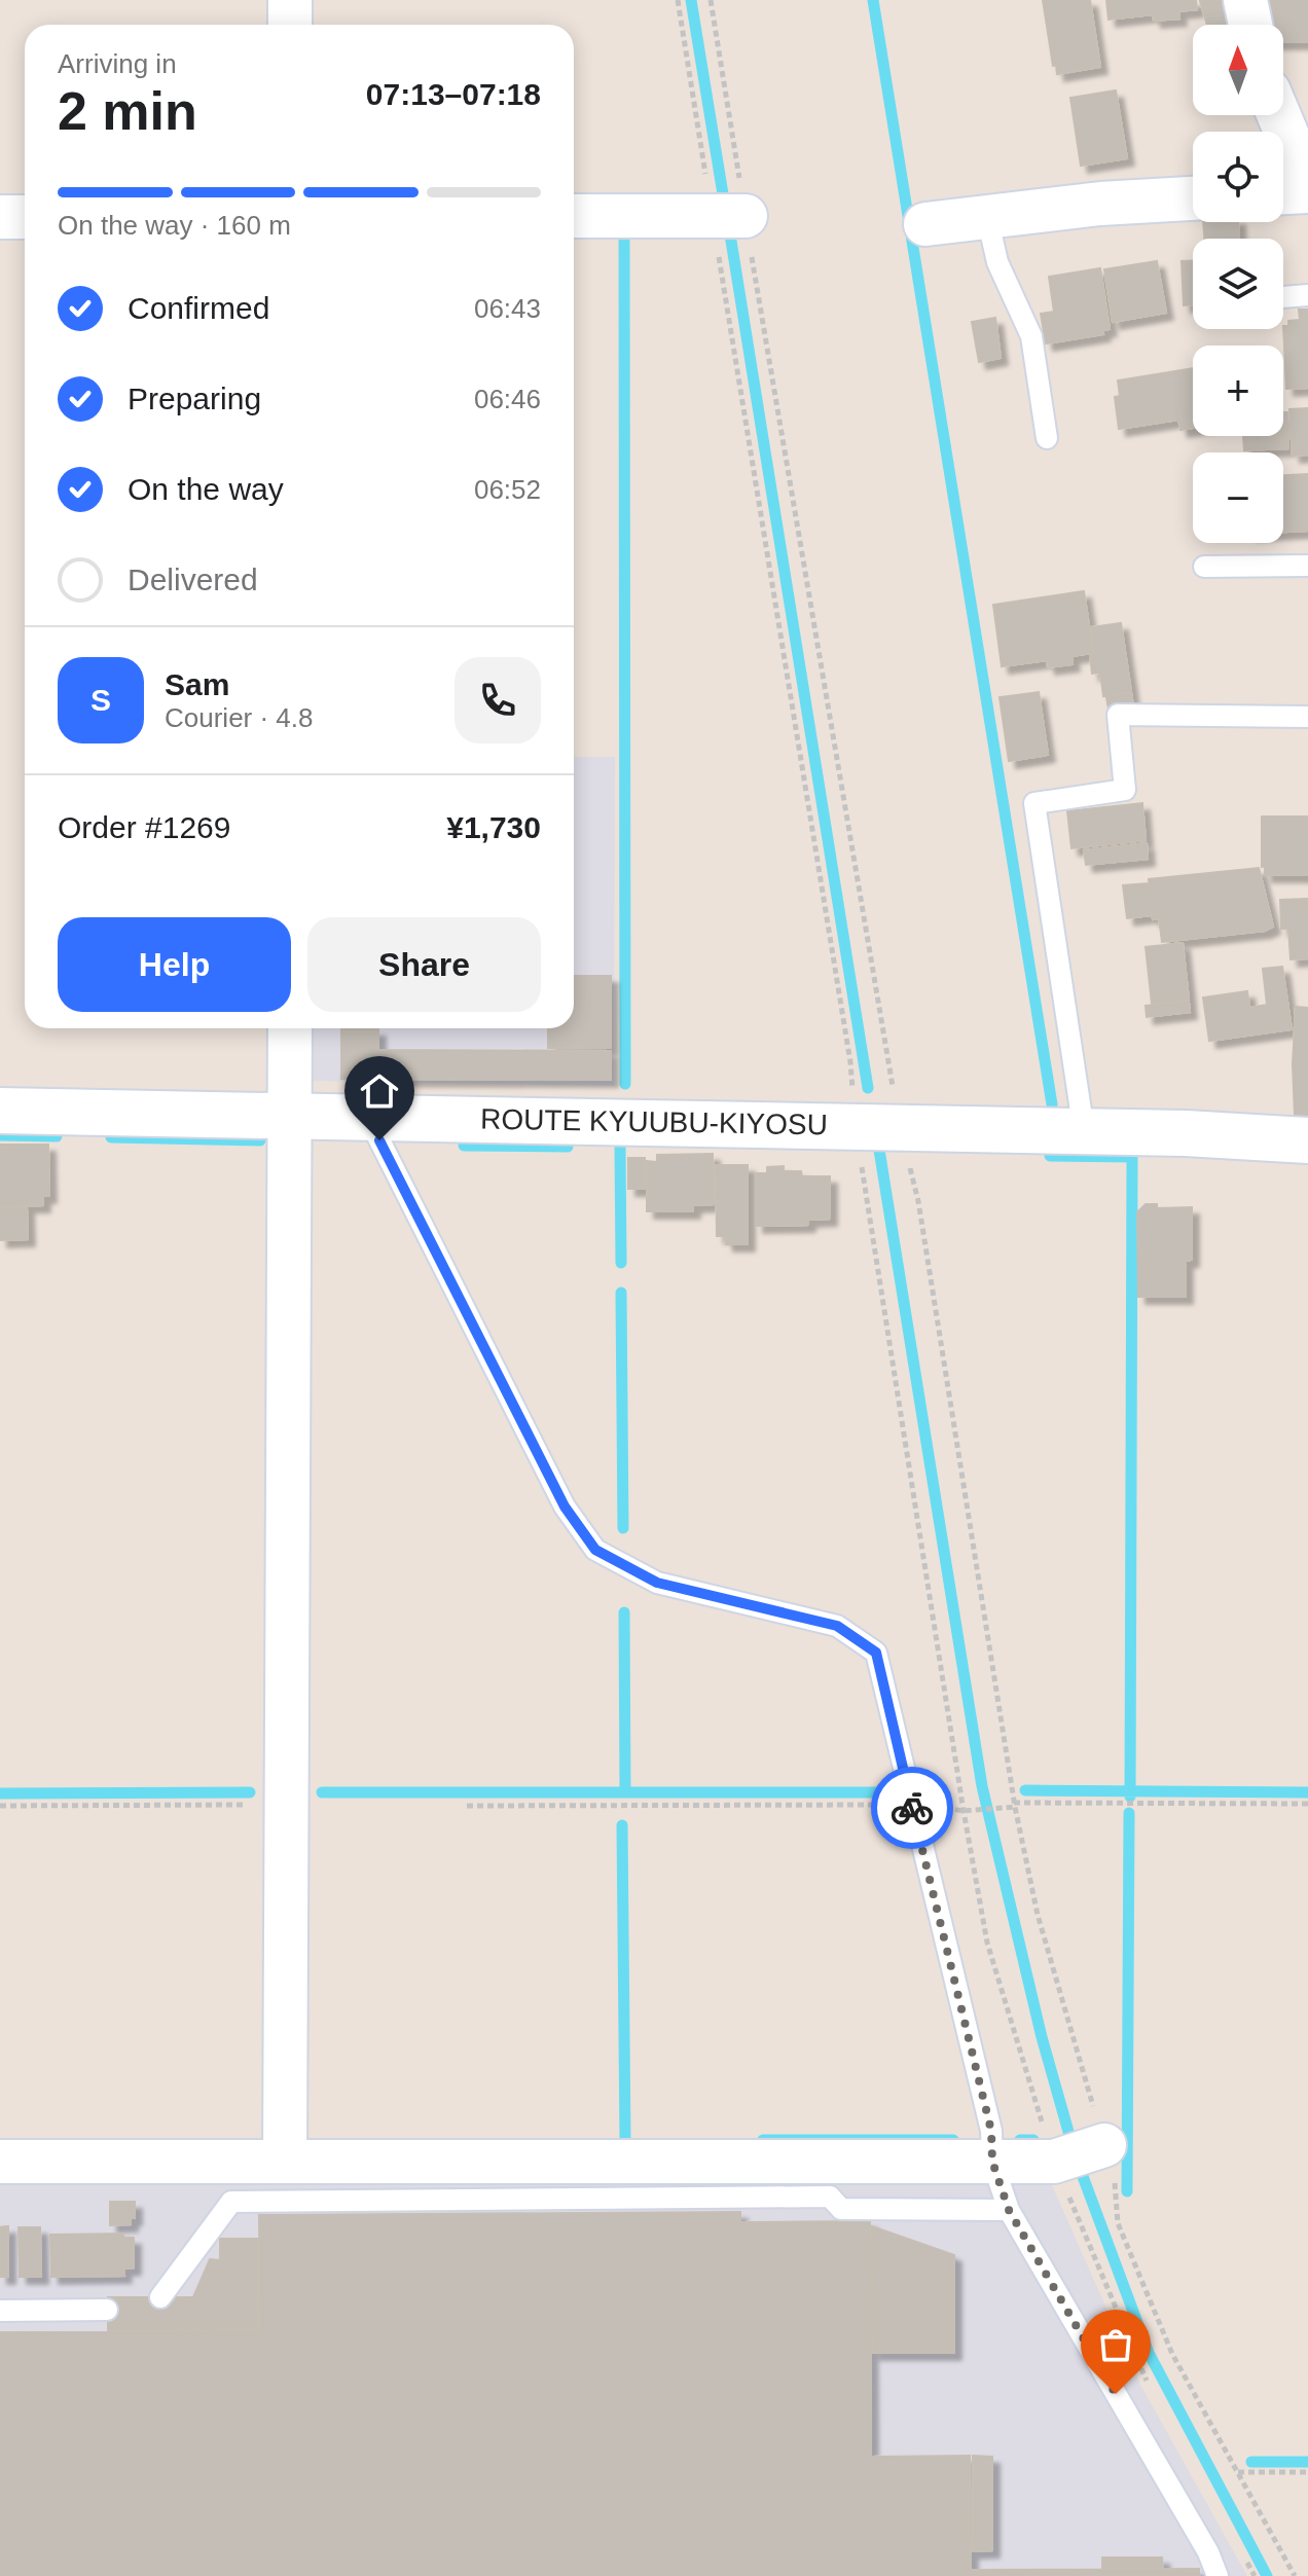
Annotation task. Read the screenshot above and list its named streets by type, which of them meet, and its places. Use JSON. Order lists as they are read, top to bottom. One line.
{"streets":{"main road":["ROUTE KYUUBU-KIYOSU"]},"north":"top","page":{"map_buttons":["+","−"],"heading":["2 min","Arriving in","07:13–07:18"],"panel":["Sam","Courier · 4.8","Order #1269","¥1,730"],"bar":"On the way · 160 m","list":[["Confirmed","06:43"],["Preparing","06:46"],["On the way","06:52"],"Delivered"],"round":"S","buttons":["Help","Share"]}}
